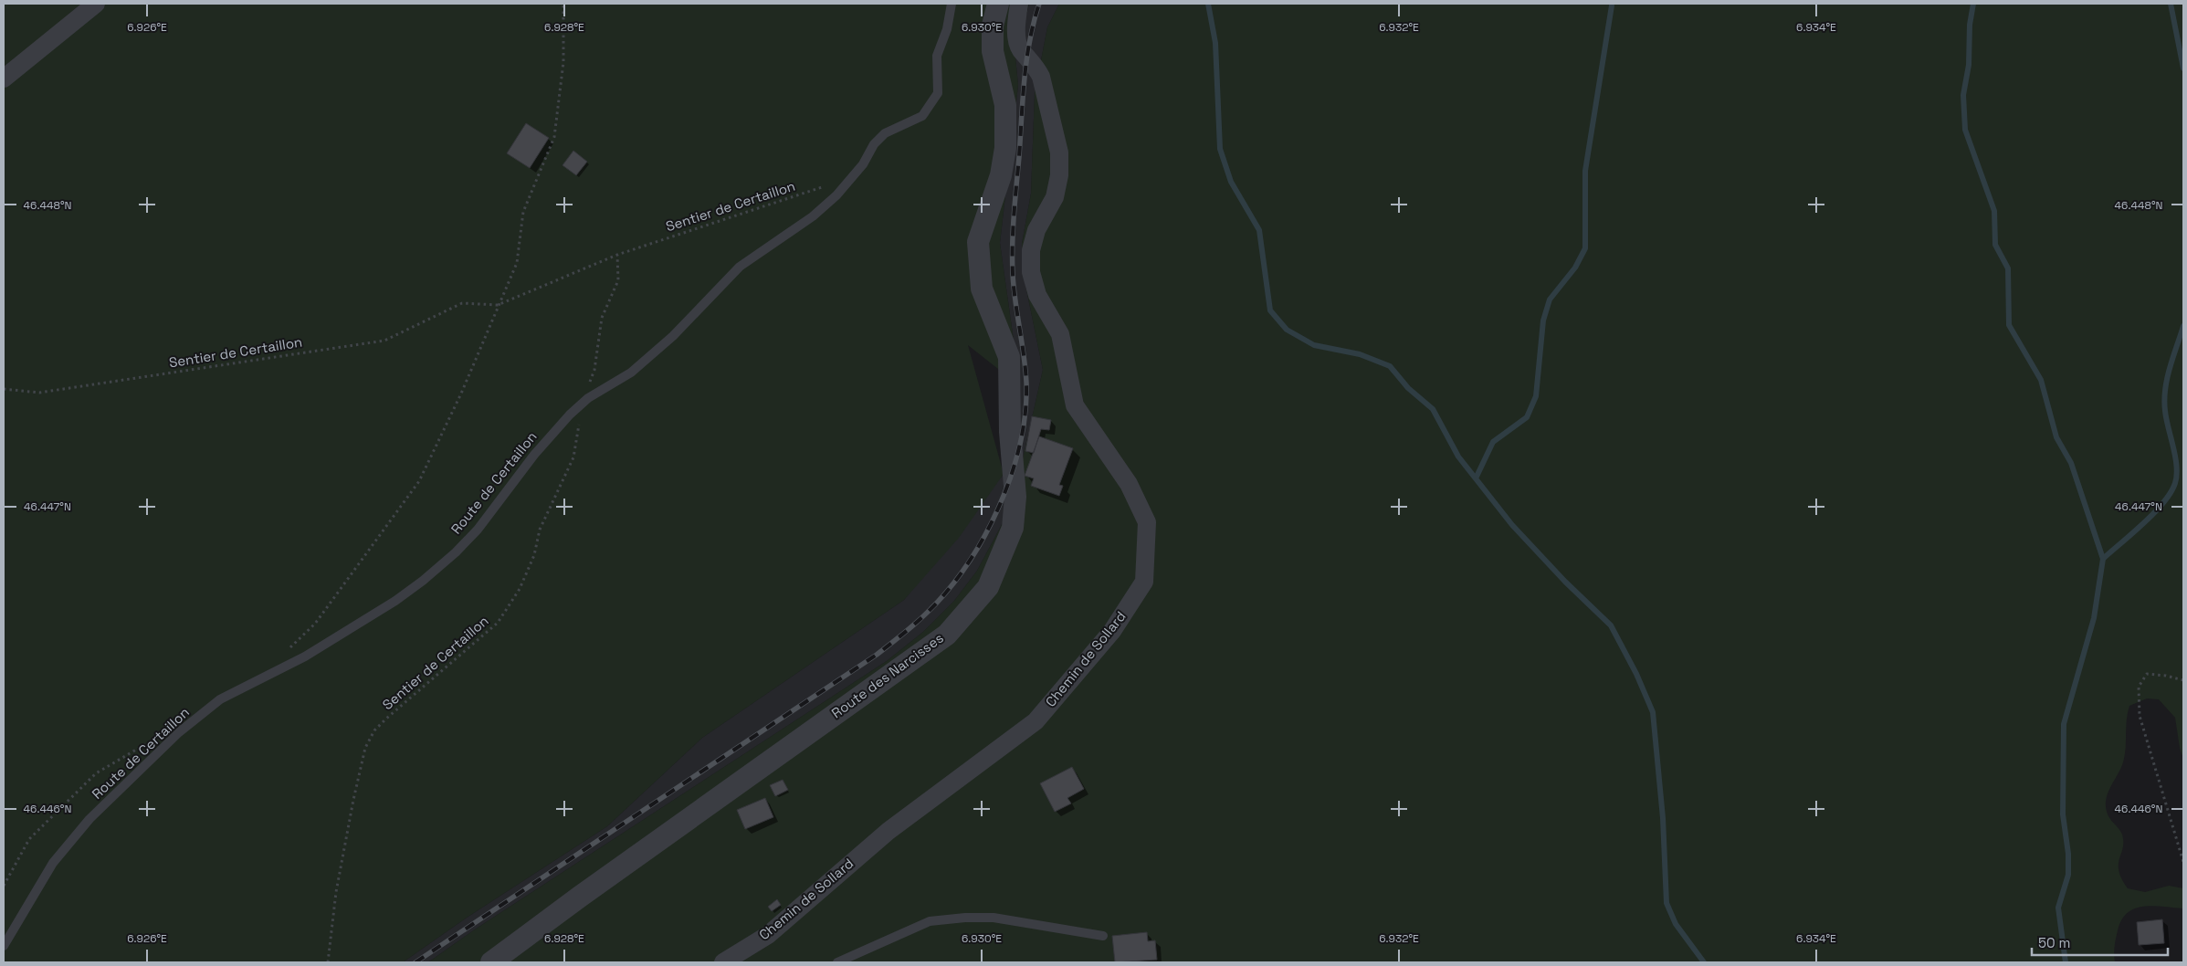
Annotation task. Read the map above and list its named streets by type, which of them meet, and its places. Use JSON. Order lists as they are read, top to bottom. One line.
{"streets":{"street":["Chemin de Sollard","Route des Narcisses"],"lane":["Route de Certaillon"],"path":["Sentier de Certaillon"]},"crossings":[["Sentier de Certaillon","Route de Certaillon"]],"scale_bar":"50 m","coordinates":["6.926°E","6.928°E","6.930°E","6.932°E","6.934°E","46.448°N","46.447°N","46.446°N"]}
